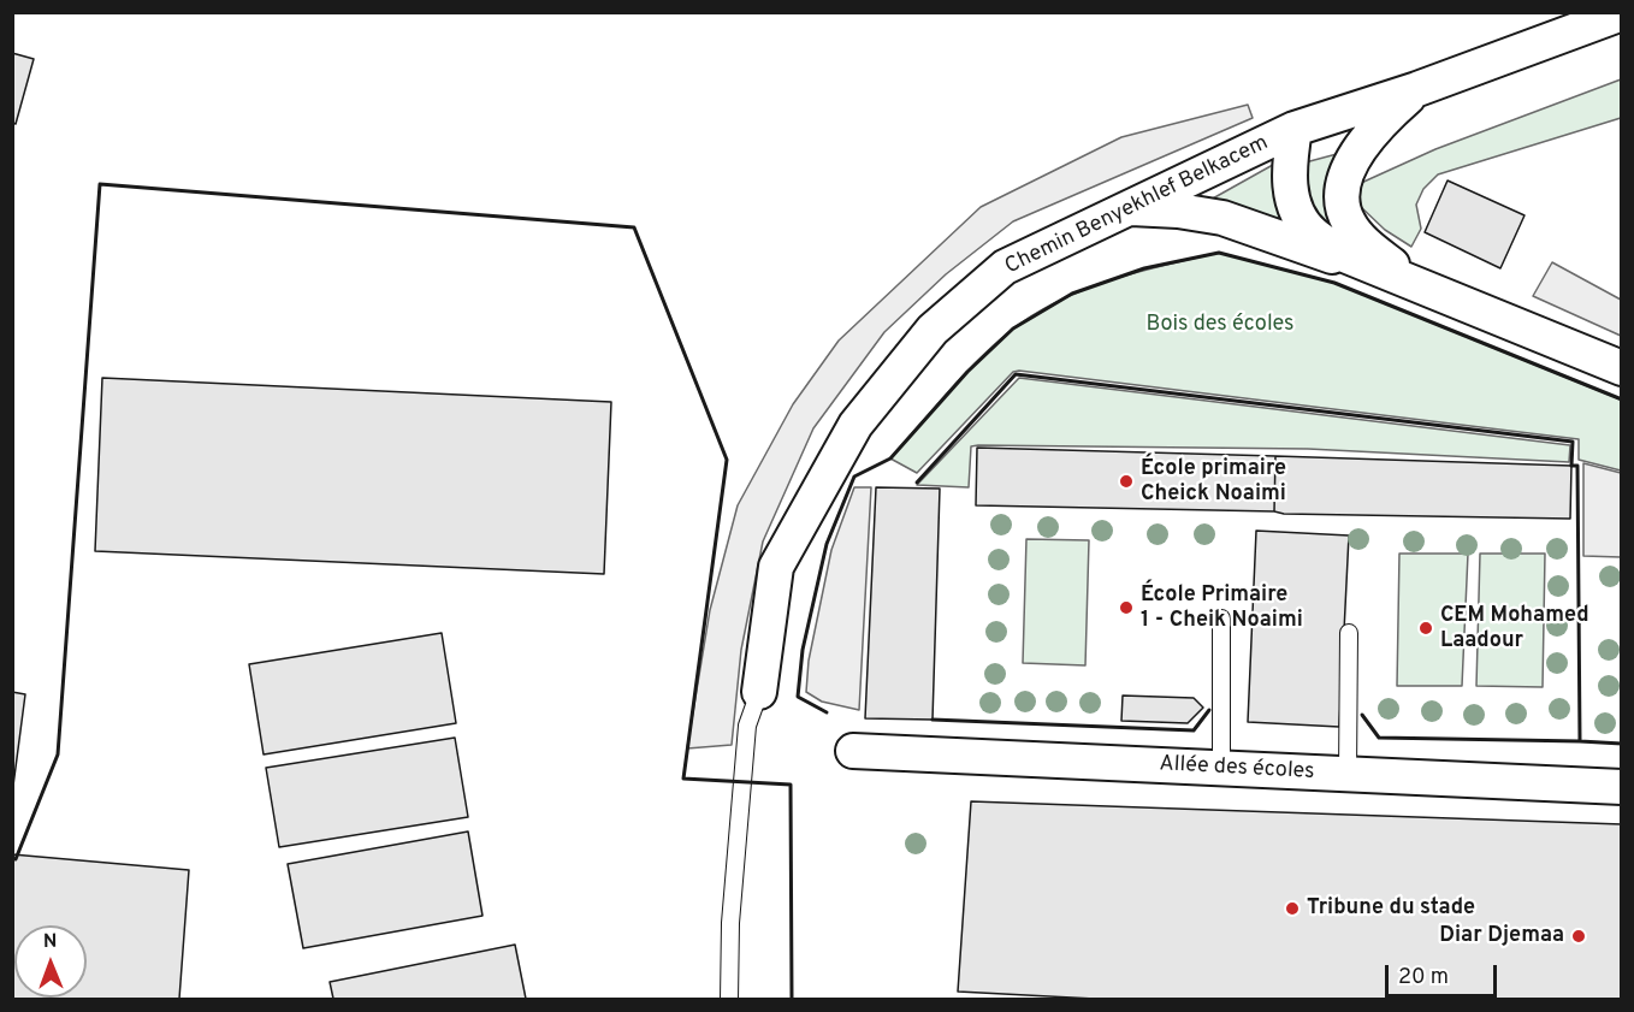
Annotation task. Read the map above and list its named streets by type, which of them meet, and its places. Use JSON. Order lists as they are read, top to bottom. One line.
{"streets":{"street":["Chemin Benyekhlef Belkacem","Allée des écoles"]},"parks":["Bois des écoles"],"places":["École primaire Cheick Noaimi","École Primaire 1 - Cheik Noaimi","CEM Mohamed Laadour","Tribune du stade","Diar Djemaa"],"scale_bar":"20 m","north":"top"}
